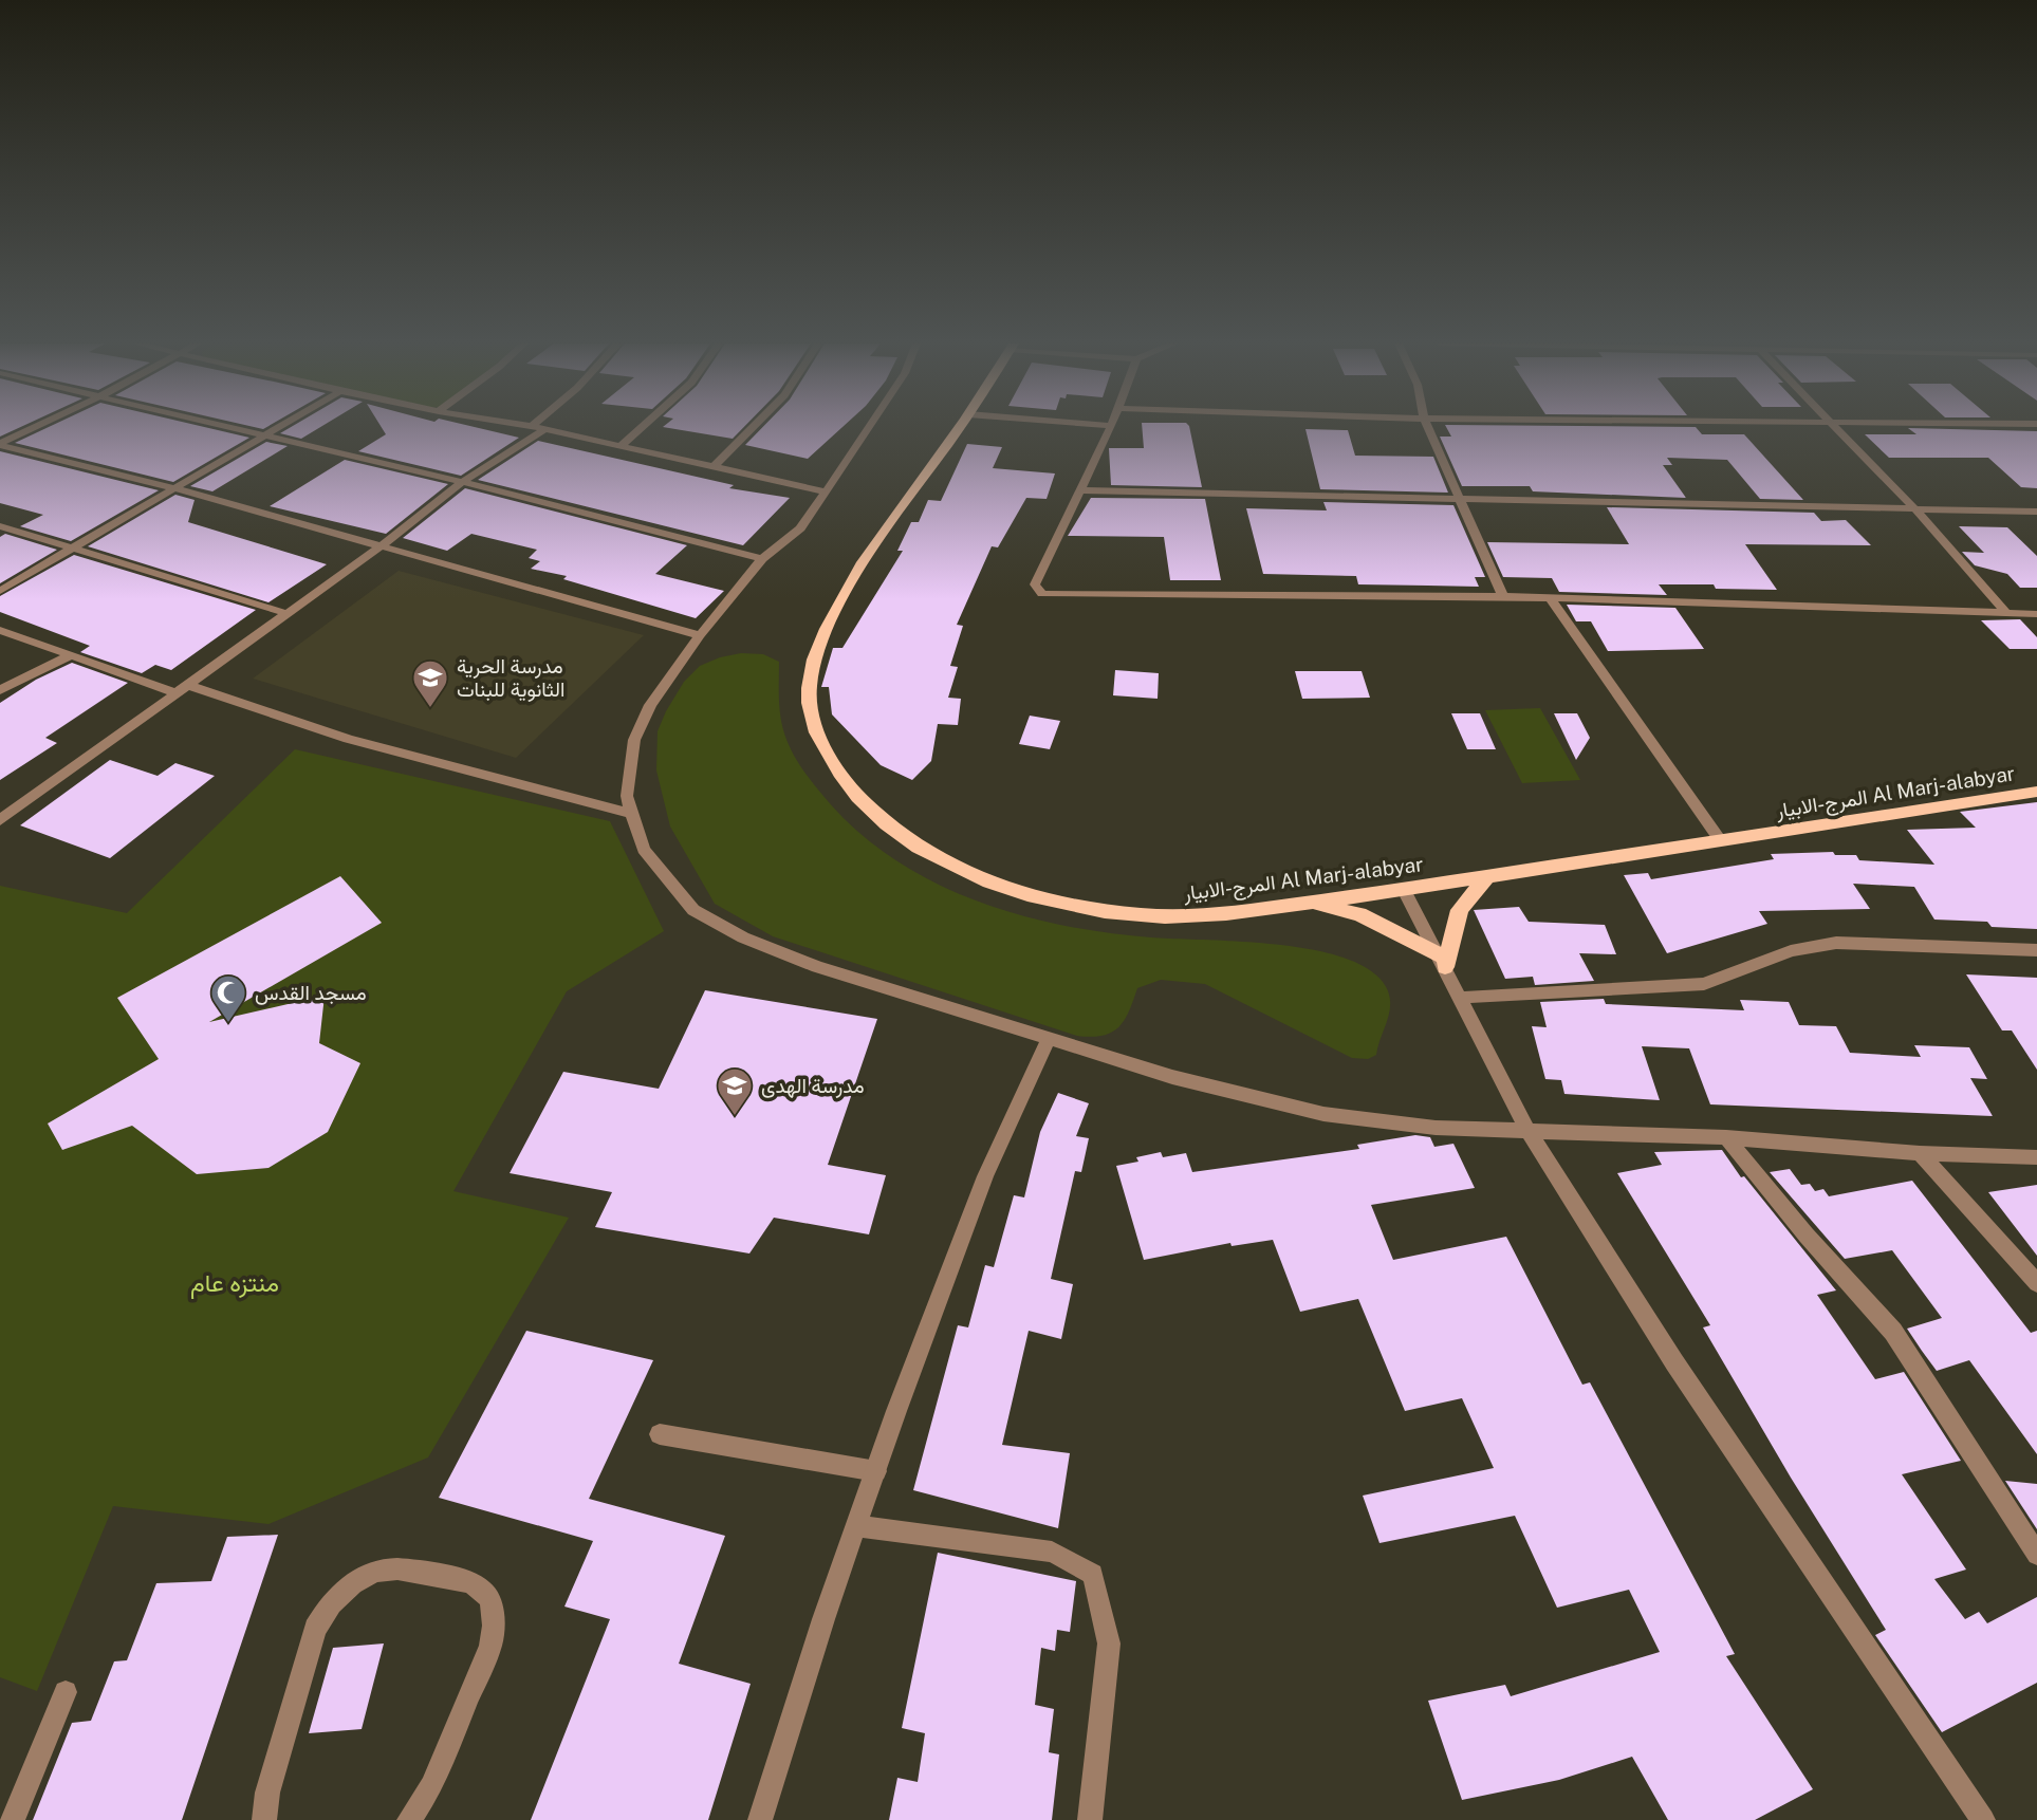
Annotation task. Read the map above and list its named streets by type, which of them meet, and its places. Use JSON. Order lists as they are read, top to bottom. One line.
{"streets":{"main road":["المرج-الابيار Al Marj-alabyar"]},"parks":["منتزه عام"],"places":{"school or university":["مدرسة الحرية الثانوية للبنات","مدرسة الهدى"],"mosque":["مسجد القدس"]}}
